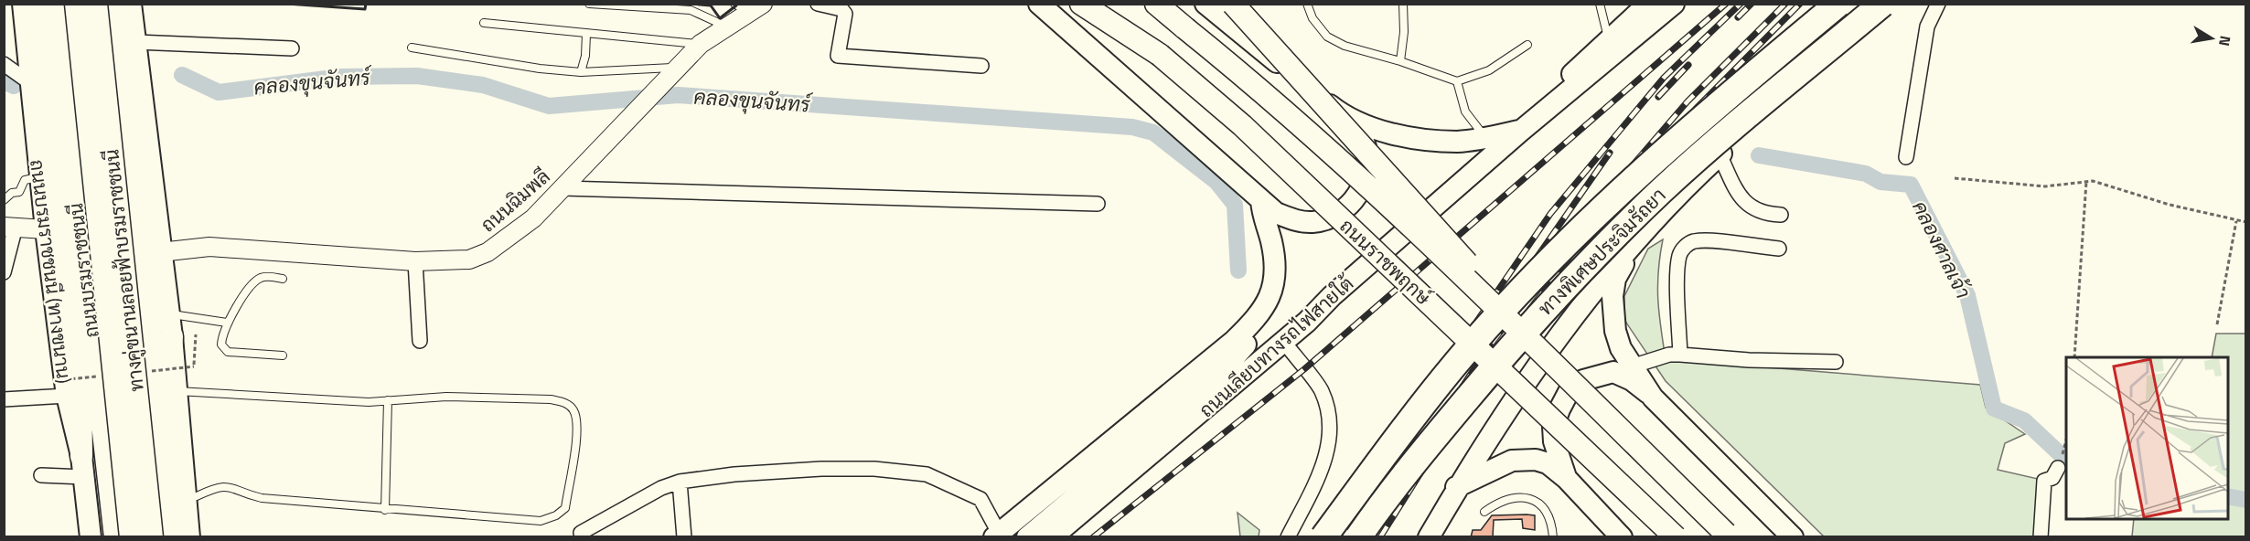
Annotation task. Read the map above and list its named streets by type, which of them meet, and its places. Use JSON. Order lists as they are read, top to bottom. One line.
{"streets":{"highway":["ทางพิเศษประจิมรัถยา"],"main road":["ถนนราชพฤกษ์","ถนนบรมราชชนนี","ทางคู่ขนานลอยฟ้าบรมราชชนนี","ถนนบรมราชชนนี (ทางขนาน)","ถนนเลียบทางรถไฟสายใต้"],"street":["ถนนฉิมพลี"]},"water":["คลองขุนจันทร์","คลองศาลเจ้า"],"north":"right"}
